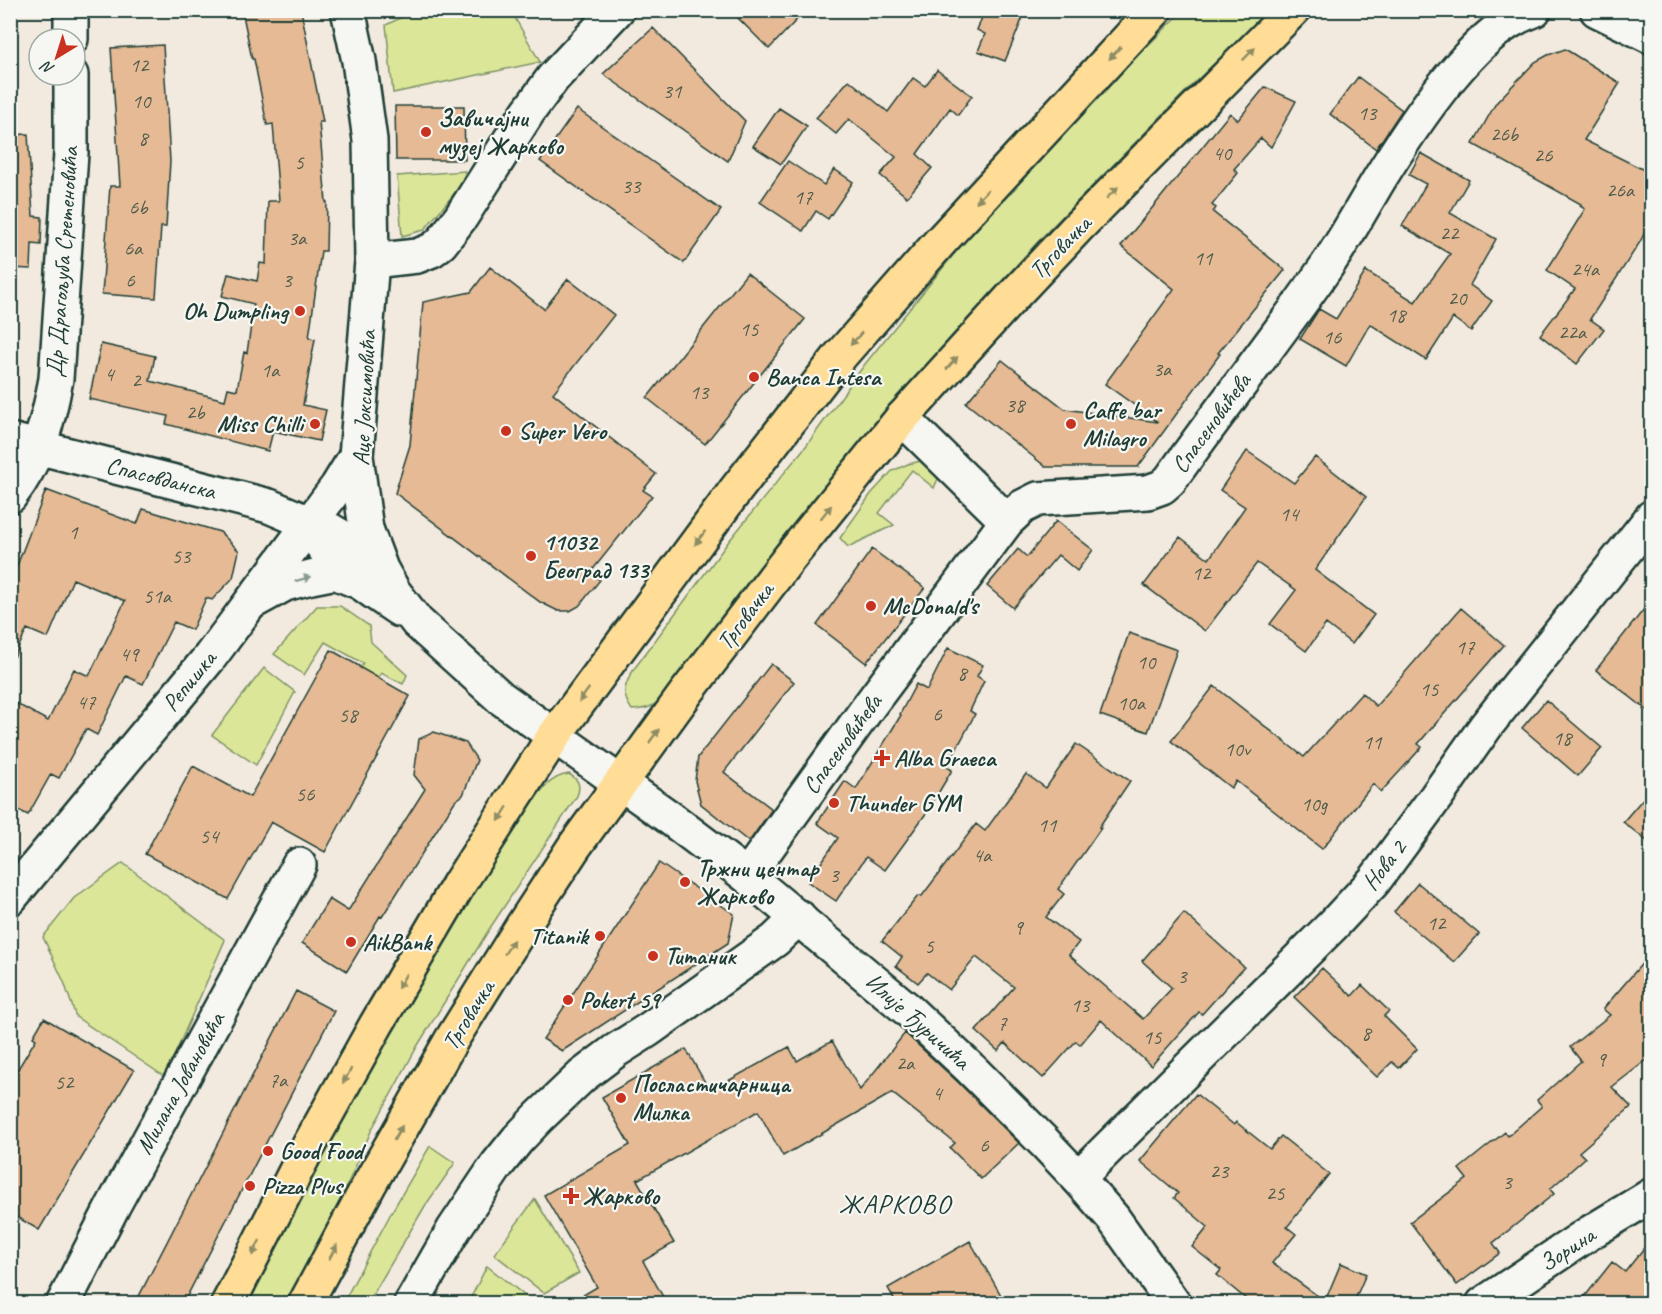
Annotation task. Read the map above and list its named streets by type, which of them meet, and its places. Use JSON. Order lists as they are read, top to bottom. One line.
{"streets":{"main road":["Трговачка"],"street":["Др Драгољуба Сретеновића","Аце Јоксимовића","Спасеновићева","Спасовданска","Репишка","Нова 2","Илије Ђуричића","Милана Јовановића","Зорина"]},"crossings":[["Трговачка","Аце Јоксимовића"],["Трговачка","Илије Ђуричића"],["Др Драгољуба Сретеновића","Спасовданска"],["Аце Јоксимовића","Репишка"],["Аце Јоксимовића","Илије Ђуричића"],["Спасеновићева","Илије Ђуричића"],["Спасовданска","Репишка"],["Нова 2","Илије Ђуричића"]],"districts":["ЖАРКОВО"],"places":{"other":["Завичајни музеј Жарково","Oh Dumpling","Banca Intesa","Miss Chilli","Caffe bar Milagro","Super Vero","11032 Београд 133","McDonald's","Thunder GYM","Тржни центар Жарково","Titanik","AikBank","Титаник","Pokert 59","Посластичарница Милка","Good Food","Pizza Plus"],"health":["Alba Graeca","Жарково"]},"house_numbers":["12","31","10","13","26b","8","40","26","5","33","26a","17","6b","22","3a","6a","11","24a","6","3","20","18","15","22a","16","3a","1a","4","2","13","38","2b","14","1","53","12","51a","17","49","10","8","15","47","10a","6","58","18","11","10v","56","10g","11","54","4a","3","12","9","5","3","13","7","8","15","9","2a","7a","52","4","6","23","3","25"],"north":"bottom left"}
